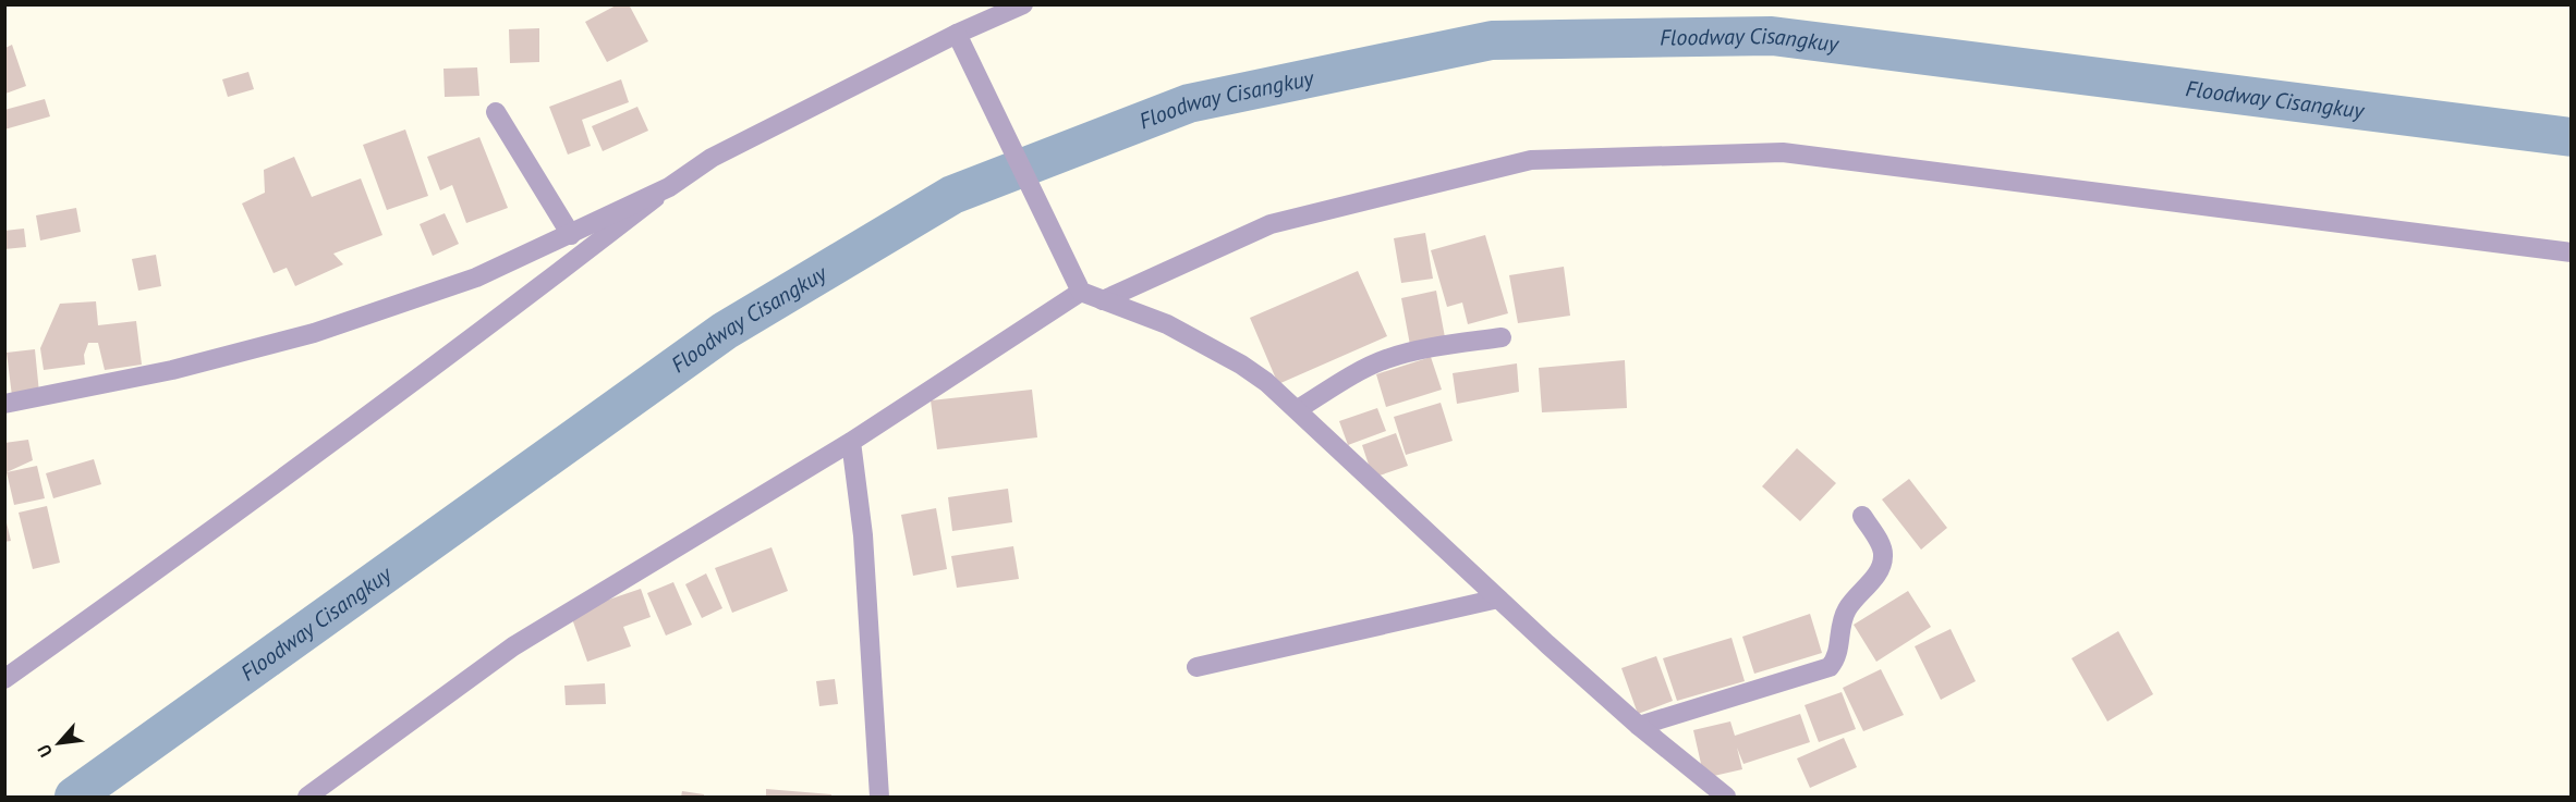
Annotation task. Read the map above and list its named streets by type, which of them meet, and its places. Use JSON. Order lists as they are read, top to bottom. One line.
{"water":["Floodway Cisangkuy"],"north":"bottom left"}
